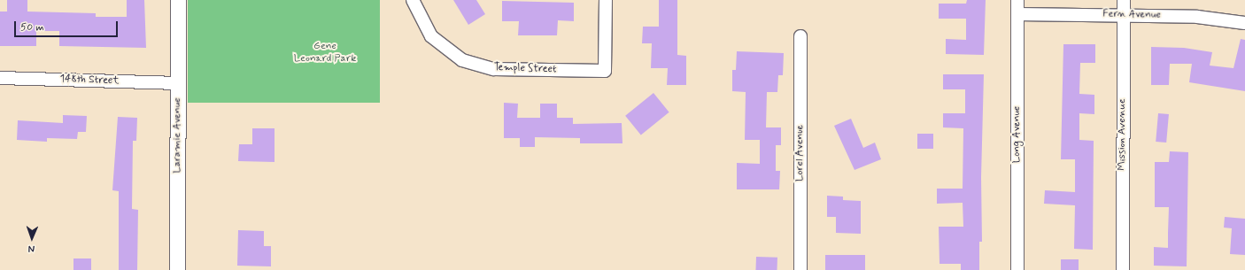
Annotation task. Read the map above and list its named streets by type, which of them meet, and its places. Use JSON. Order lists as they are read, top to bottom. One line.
{"streets":{"street":["Fern Avenue","Temple Street","148th Street","Long Avenue","Mission Avenue","Laramie Avenue","Lorel Avenue"]},"crossings":[["Fern Avenue","Long Avenue"],["Fern Avenue","Mission Avenue"],["148th Street","Laramie Avenue"]],"parks":["Gene Leonard Park"],"scale_bar":"50 m","north":"bottom"}
